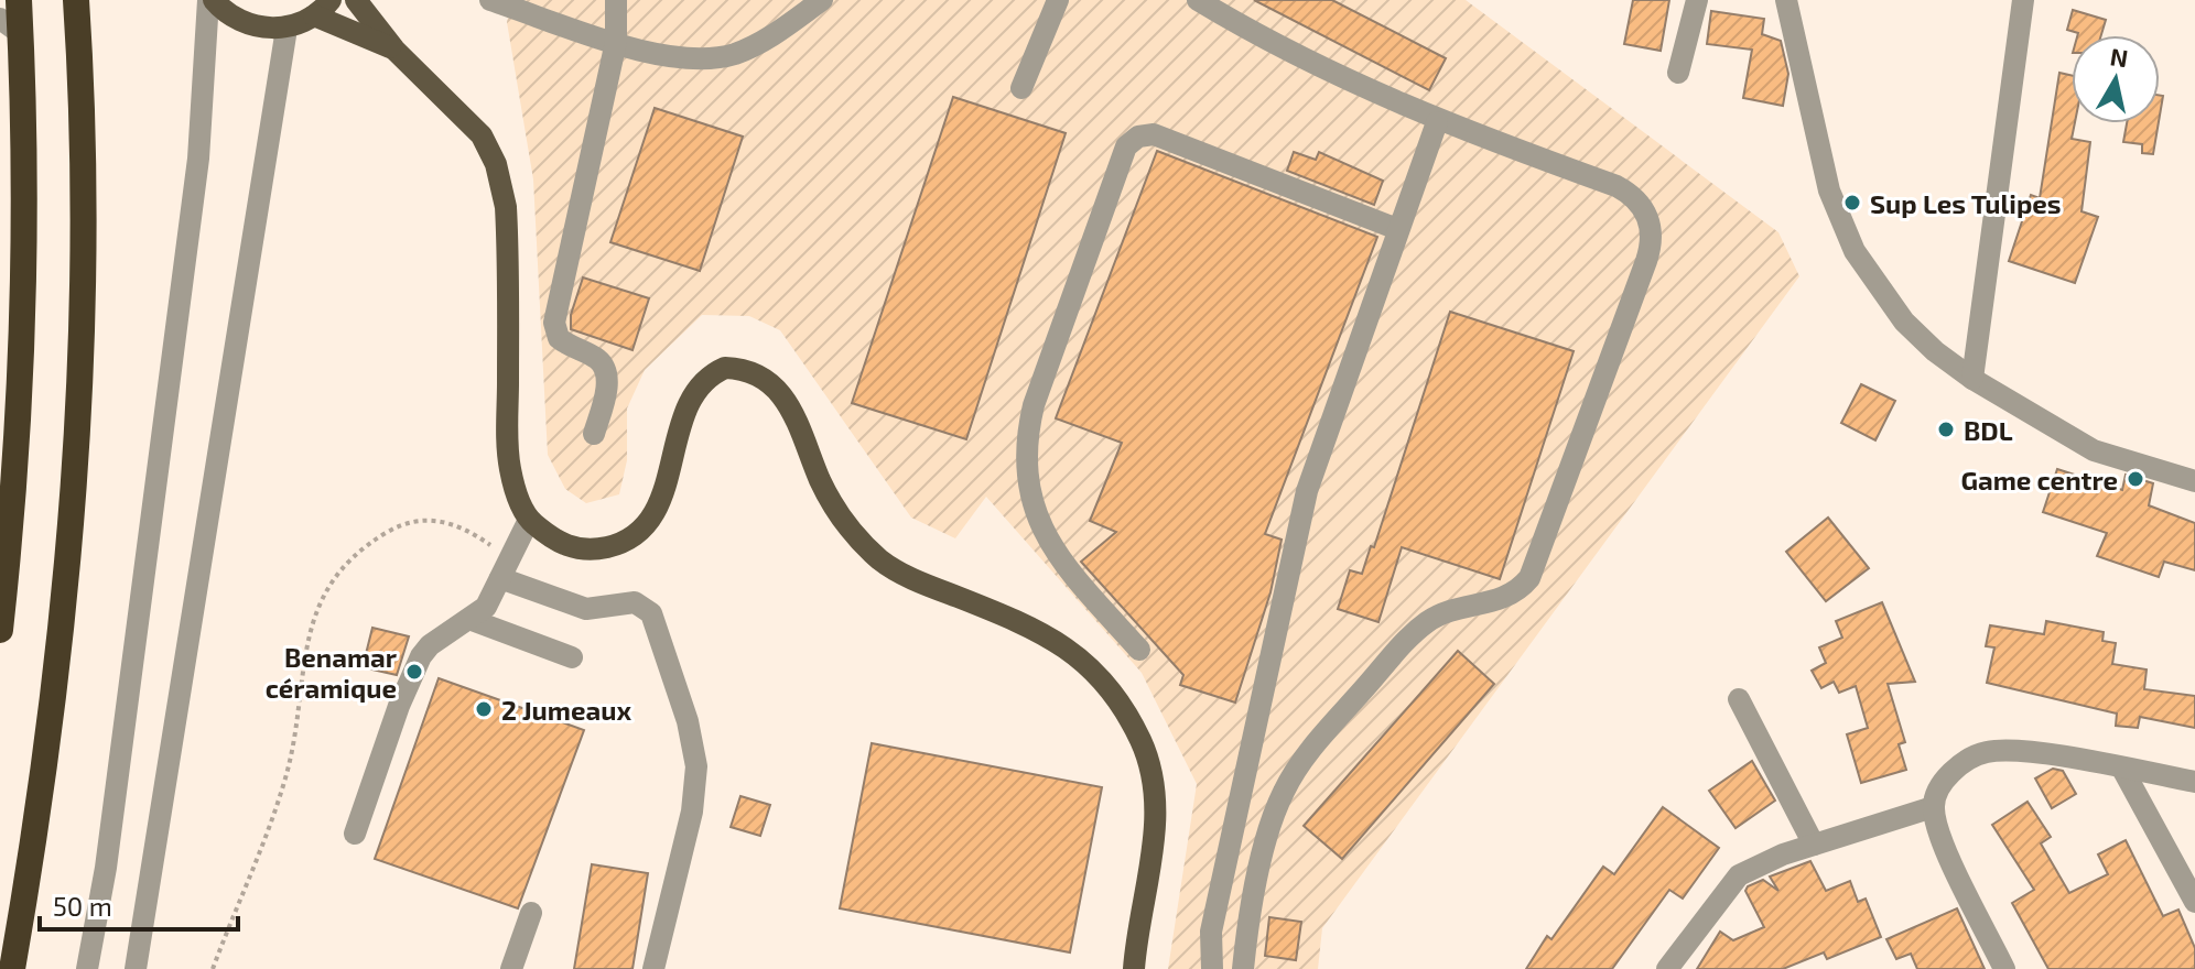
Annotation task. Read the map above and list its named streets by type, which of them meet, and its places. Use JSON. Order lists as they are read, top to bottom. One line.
{"places":["Sup Les Tulipes","BDL","Game centre","Benamar céramique","2 Jumeaux"],"scale_bar":"50 m","north":"top"}
